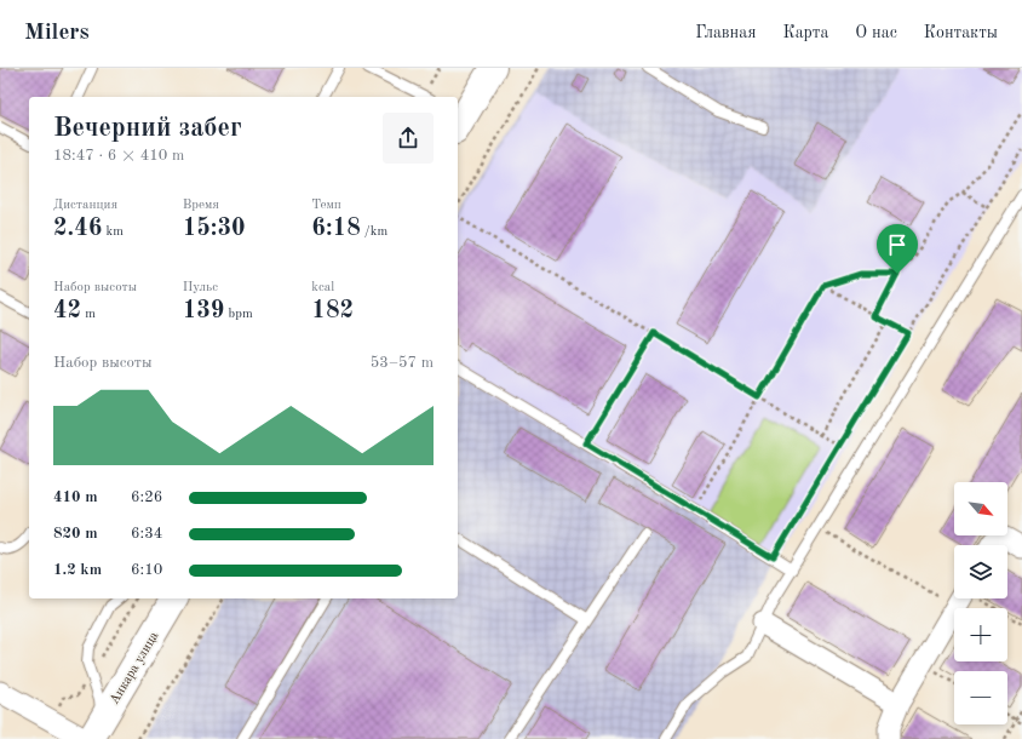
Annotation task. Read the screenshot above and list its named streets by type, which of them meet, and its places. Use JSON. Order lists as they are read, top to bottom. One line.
{"streets":{"main road":["Анкара улица"]},"north":"bottom right","page":{"header":"Milers","nav":["Главная","Карта","О нас","Контакты"],"heading":["Вечерний забег","18:47 · 6 × 410 m"],"stats":[["Дистанция","2.46 km"],["Время","15:30"],["Темп","6:18 /km"],["Набор высоты","42 m"],["Пульс","139 bpm"],["kcal","182"]],"chart":["Набор высоты","53–57 m"],"list":[{"name":"410 m","note":"6:26"},{"name":"820 m","note":"6:34"},{"name":"1.2 km","note":"6:10"}],"map_buttons":["+","−"]}}
